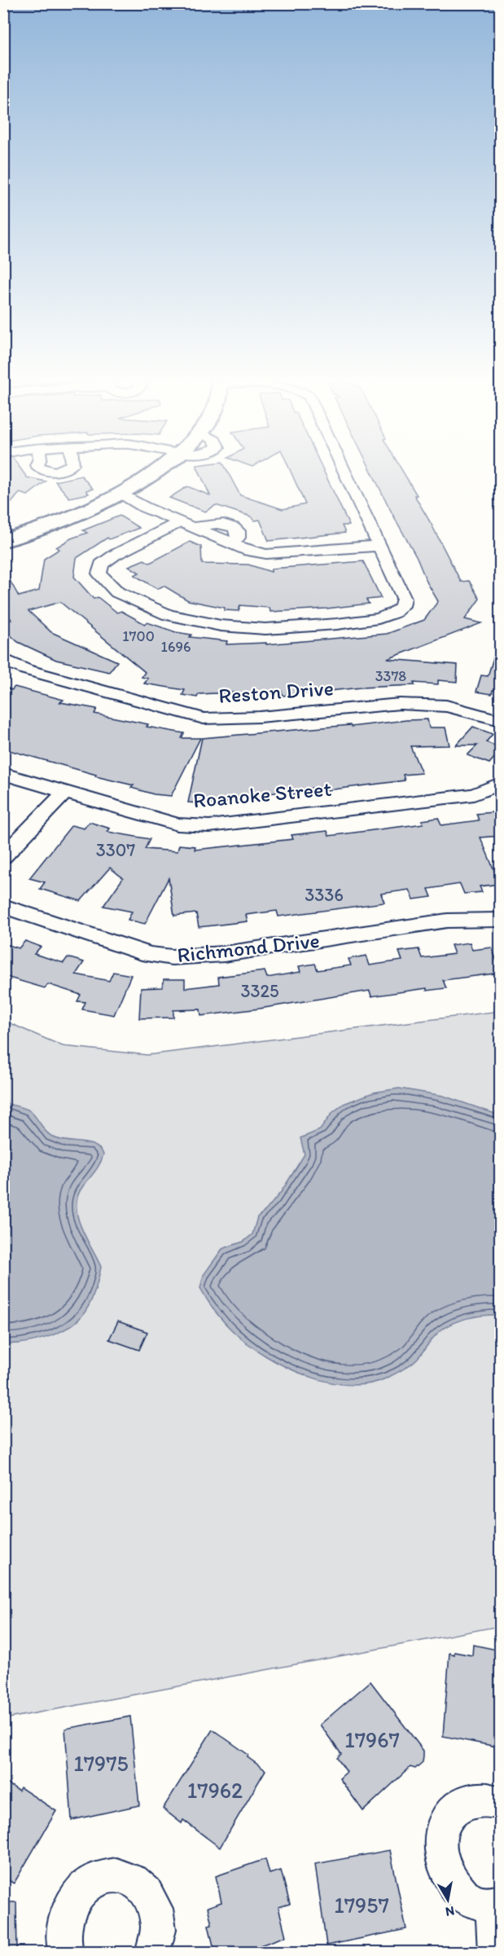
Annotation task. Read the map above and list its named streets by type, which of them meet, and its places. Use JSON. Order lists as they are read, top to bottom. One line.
{"streets":{"street":["Reston Drive","Roanoke Street","Richmond Drive"]},"house_numbers":["1700","1696","3378","3307","3336","3325","17967","17975","17962","17957"],"north":"bottom"}
